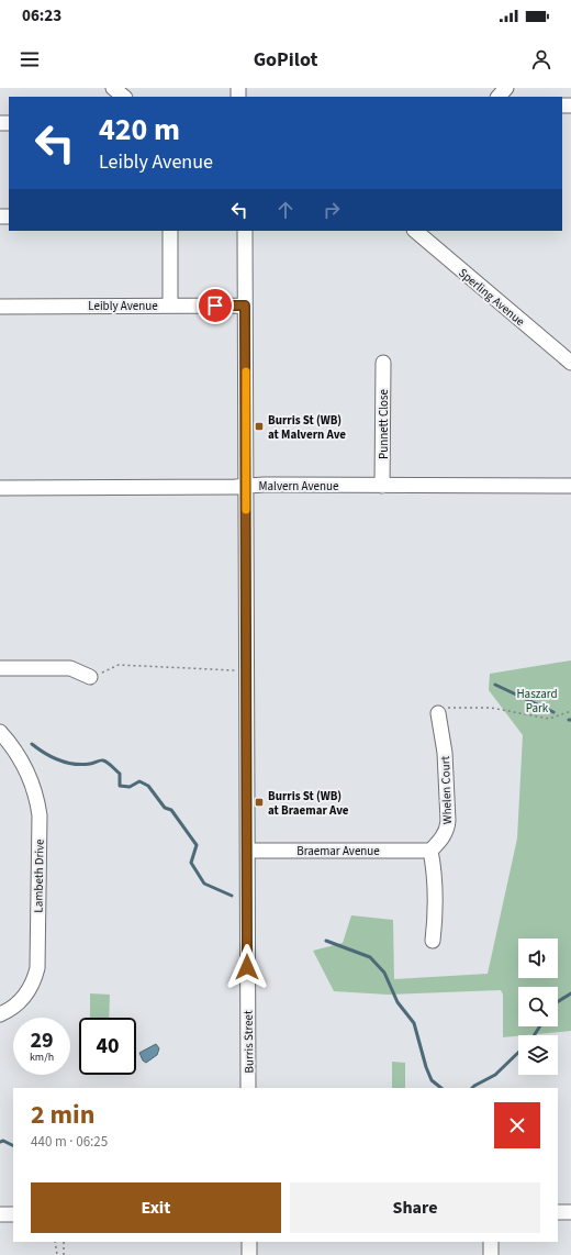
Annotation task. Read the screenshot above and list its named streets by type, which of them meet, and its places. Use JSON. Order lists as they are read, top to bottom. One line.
{"streets":{"street":["Sperling Avenue","Leibly Avenue","Punnett Close","Malvern Avenue","Whelen Court","Braemar Avenue","Lambeth Drive","Burris Street"]},"crossings":[["Leibly Avenue","Burris Street"],["Punnett Close","Malvern Avenue"],["Malvern Avenue","Burris Street"],["Whelen Court","Braemar Avenue"],["Braemar Avenue","Burris Street"]],"parks":["Haszard Park"],"places":{"transit":["Burris St (WB) at Malvern Ave","Burris St (WB) at Braemar Ave"]},"page":{"status":"06:23","header":"GoPilot","turn":["420 m","Leibly Avenue"],"speed":"29 km/h","limit":"40","heading":["2 min","440 m · 06:25"],"buttons":["Exit","Share"]}}
